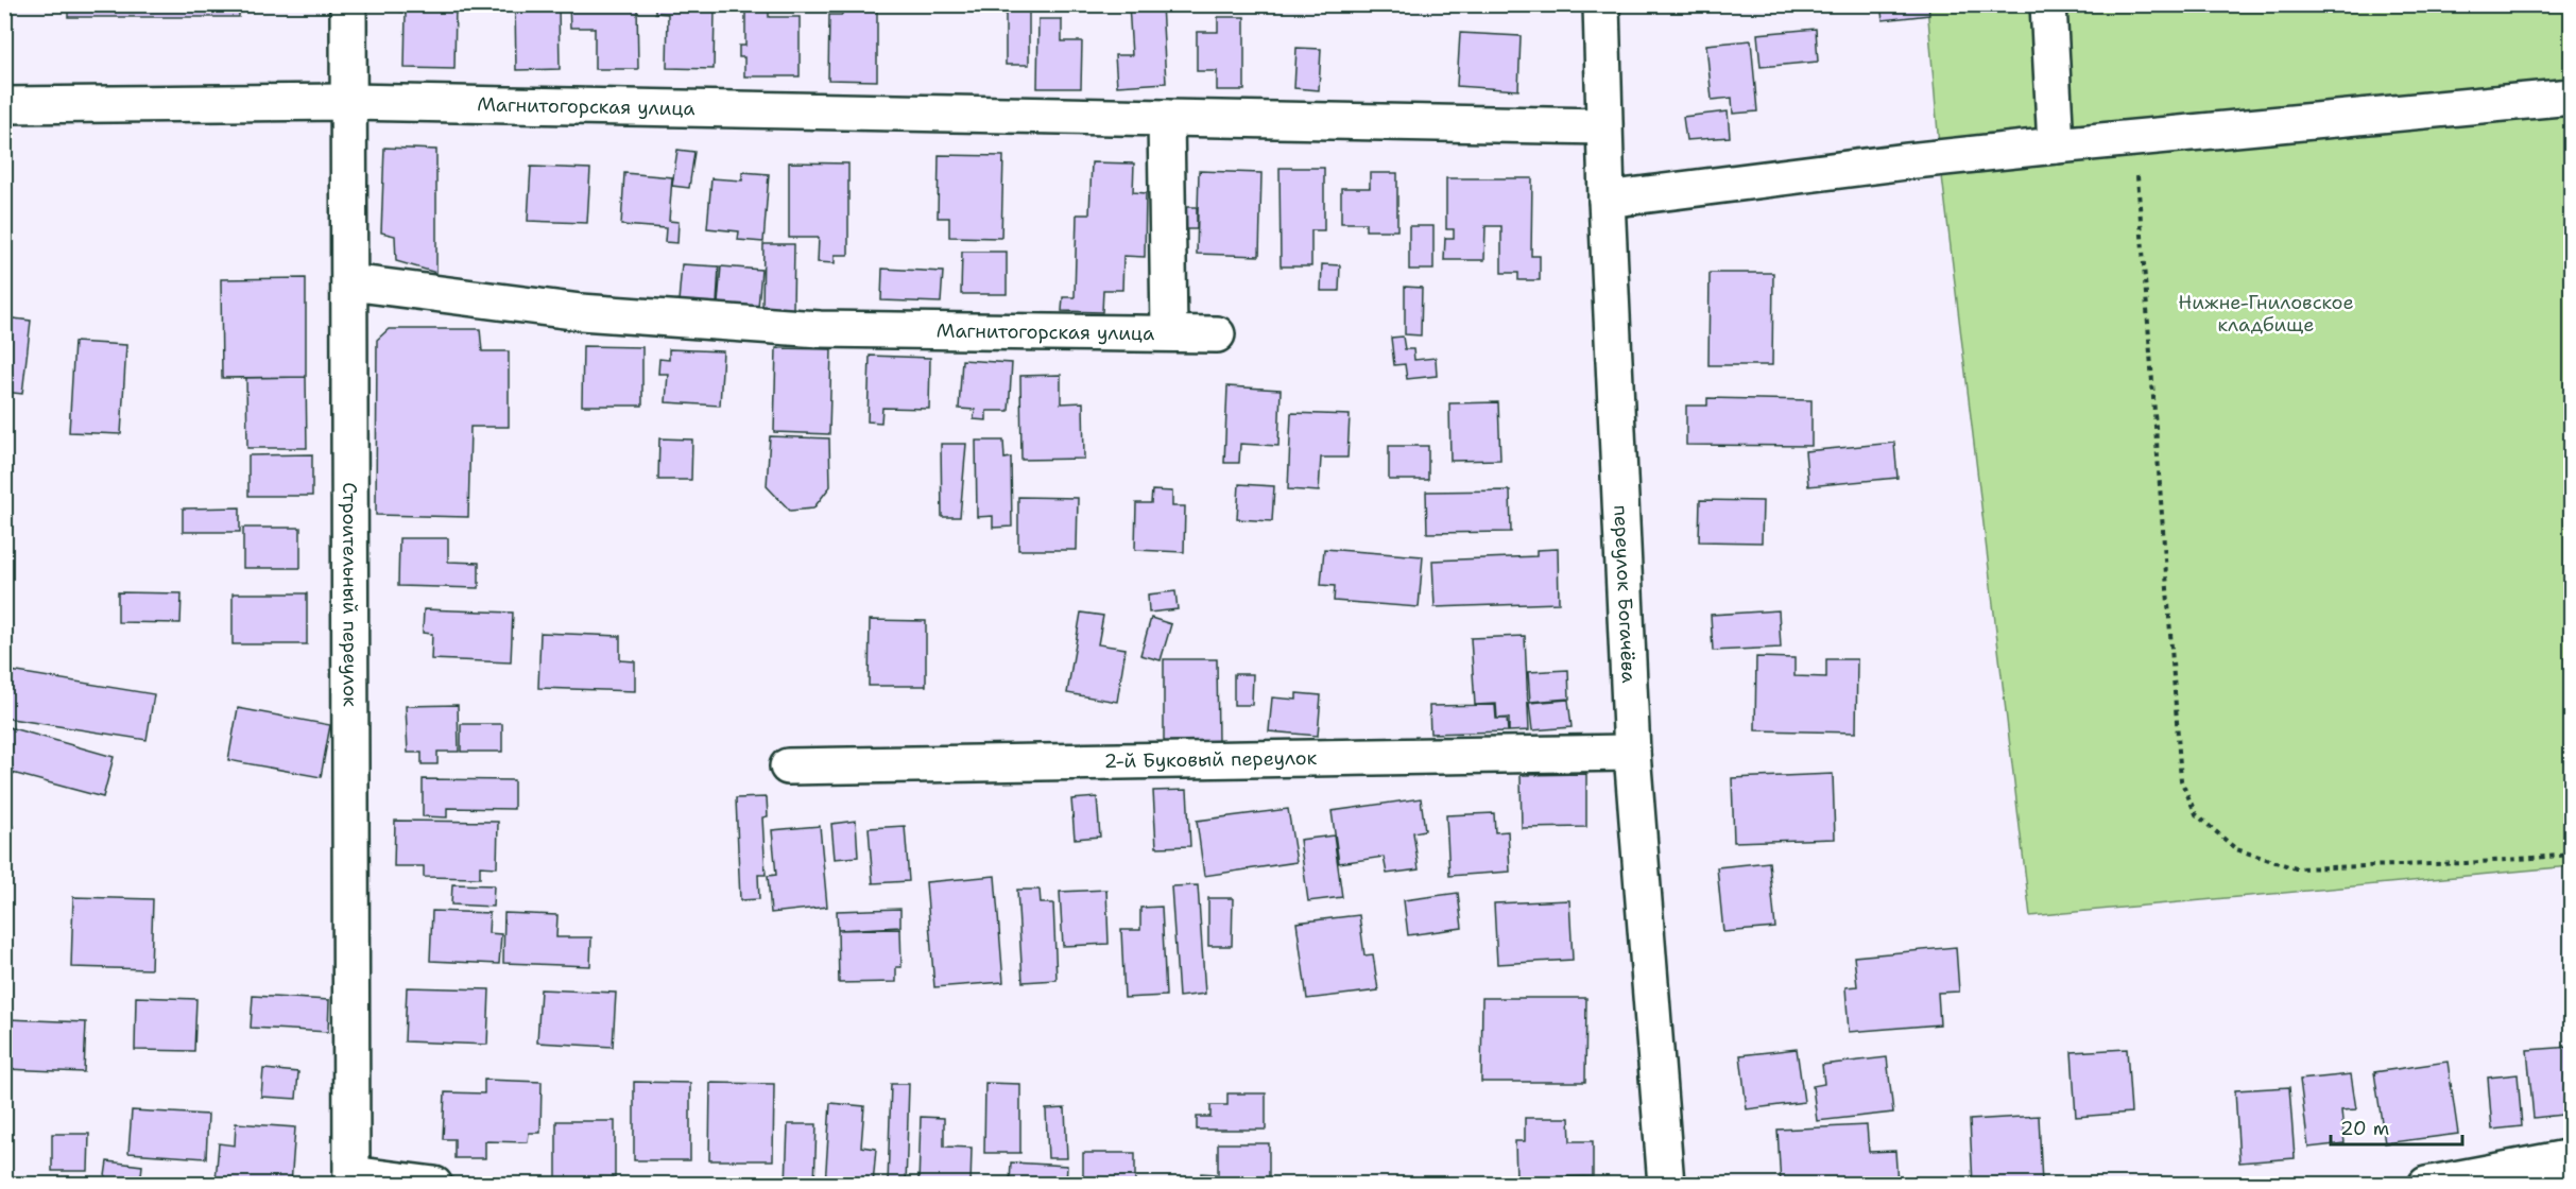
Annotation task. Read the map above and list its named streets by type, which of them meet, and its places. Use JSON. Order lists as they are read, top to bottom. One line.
{"streets":{"street":["Магнитогорская улица","Строительный переулок","переулок Богачёва","2-й Буковый переулок"]},"crossings":[["Магнитогорская улица","Строительный переулок"],["Магнитогорская улица","переулок Богачёва"],["переулок Богачёва","2-й Буковый переулок"]],"parks":["Нижне-Гниловское кладбище"],"scale_bar":"20 m"}
